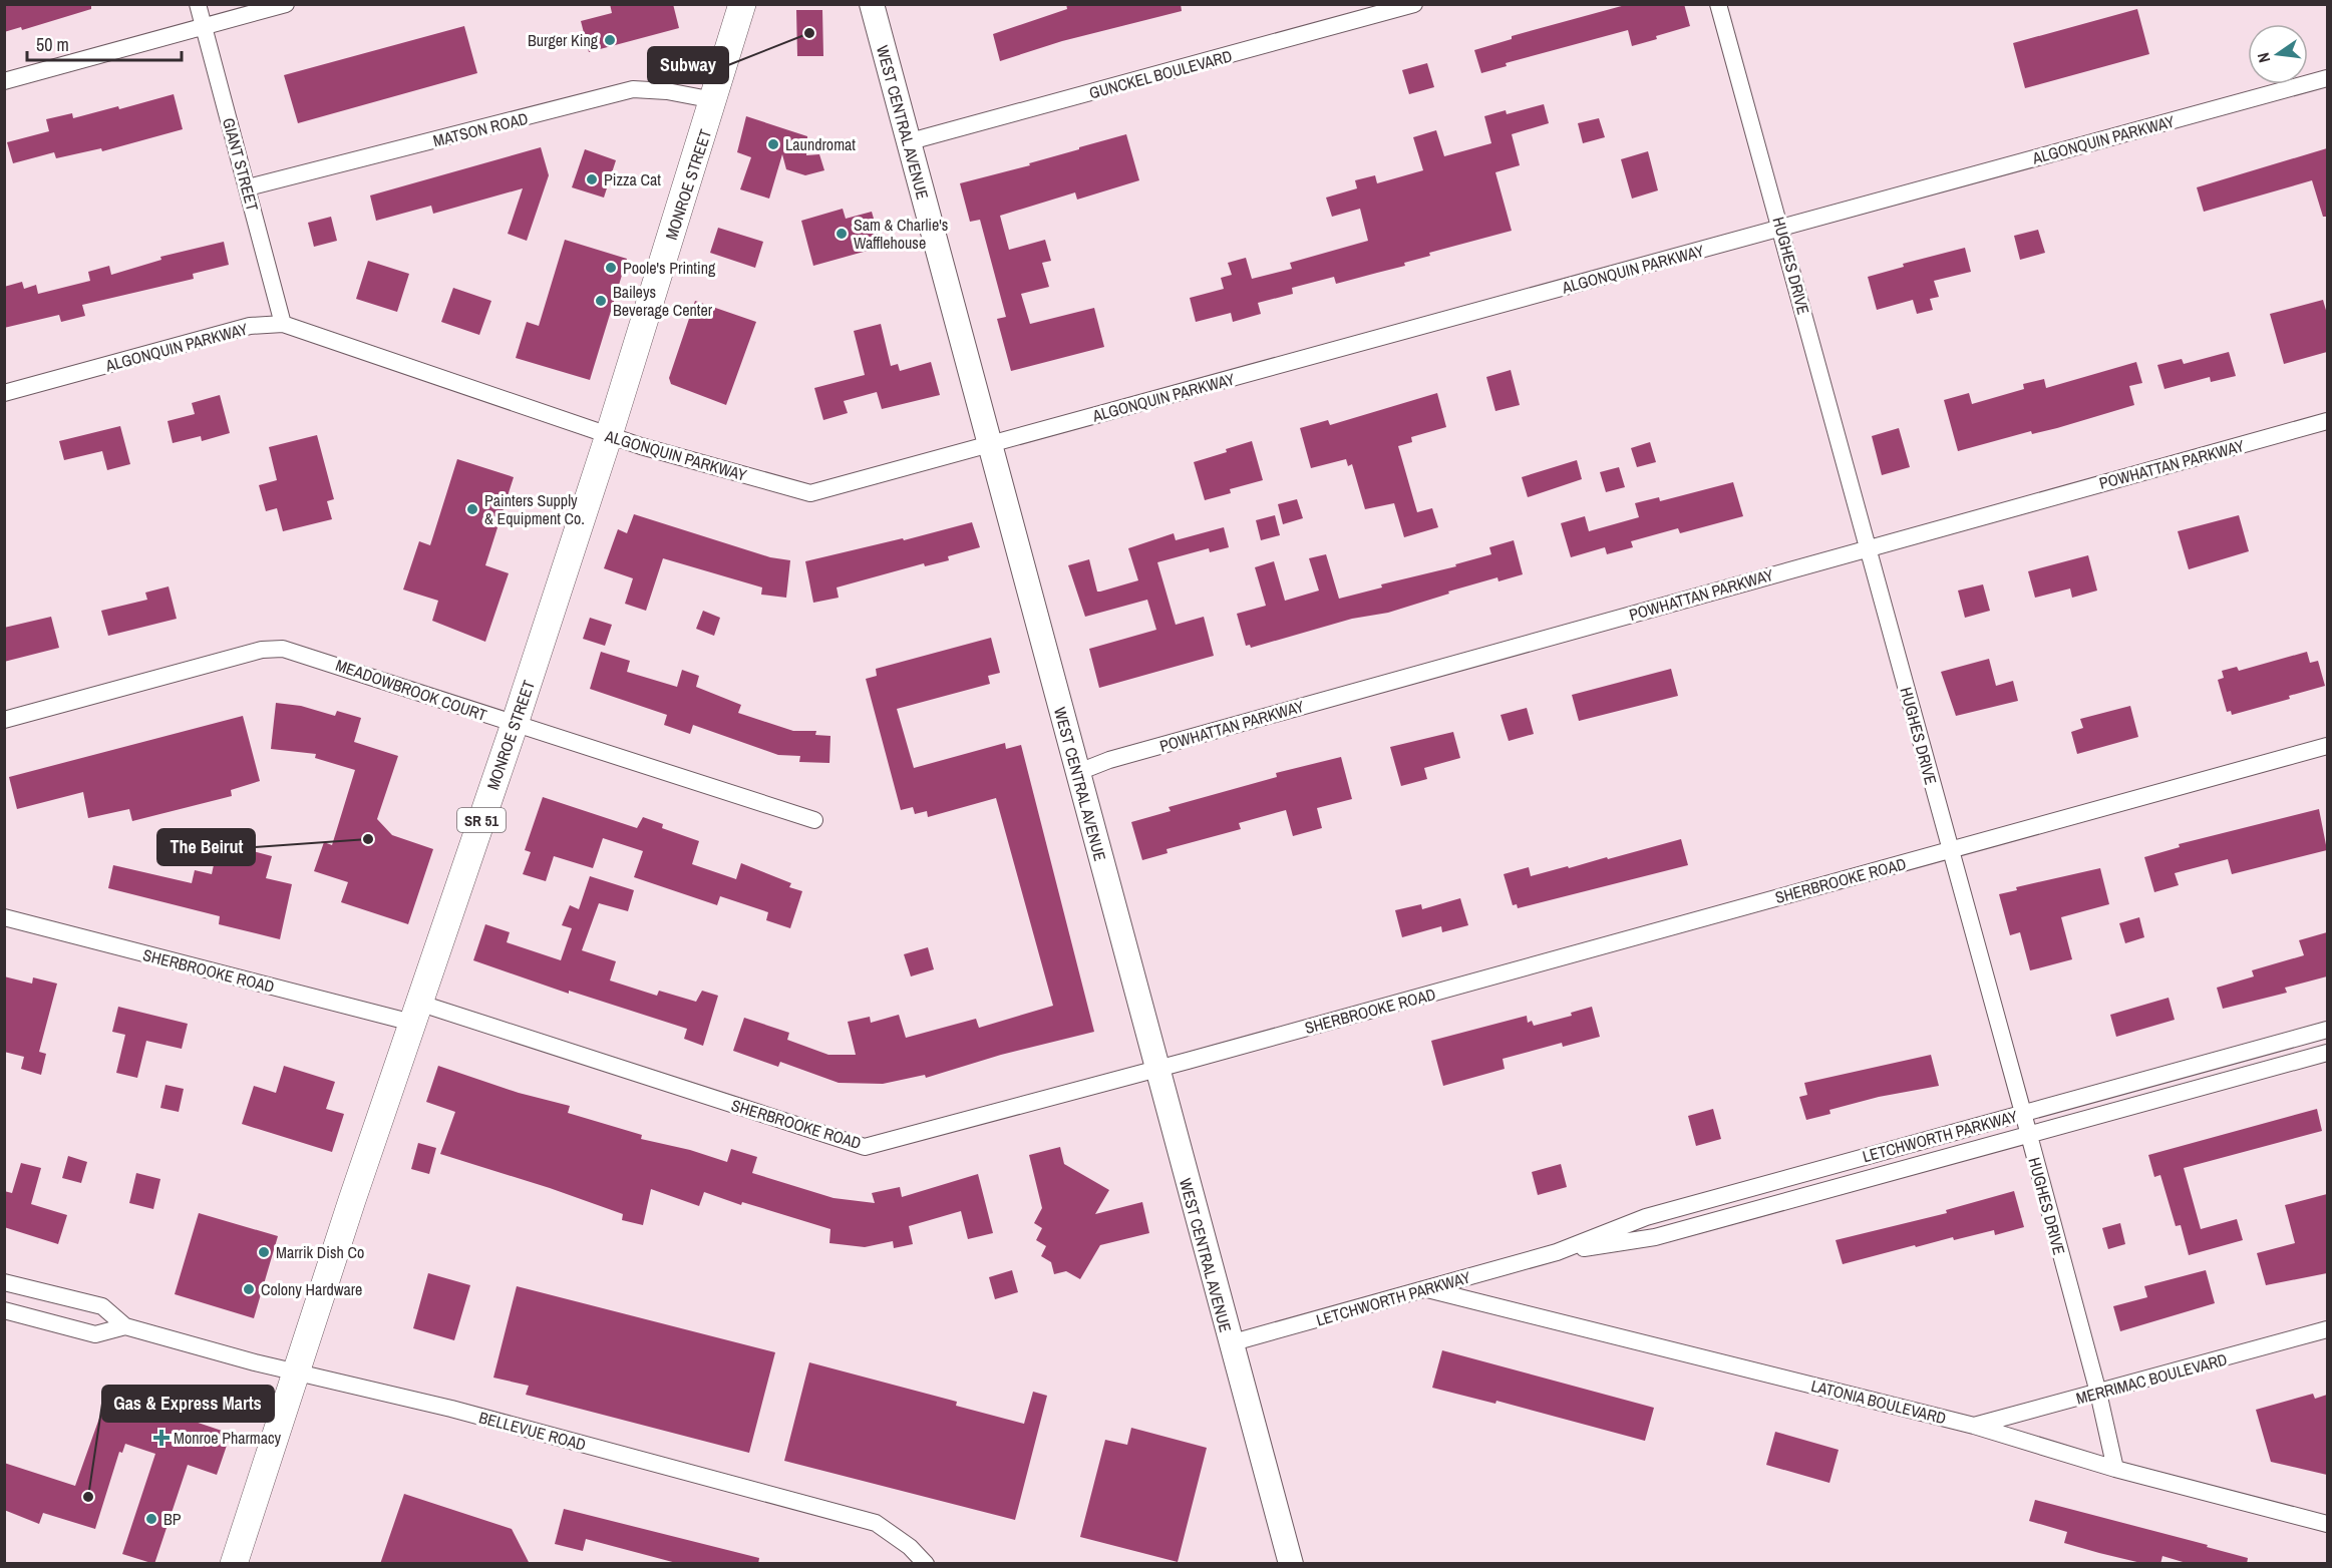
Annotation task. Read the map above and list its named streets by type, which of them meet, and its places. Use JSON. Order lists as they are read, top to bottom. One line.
{"streets":{"main road":["WEST CENTRAL AVENUE","MONROE STREET","SR 51"],"street":["GUNCKEL BOULEVARD","MATSON ROAD","ALGONQUIN PARKWAY","GIANT STREET","HUGHES DRIVE","POWHATTAN PARKWAY","MEADOWBROOK COURT","SHERBROOKE ROAD","LETCHWORTH PARKWAY","MERRIMAC BOULEVARD","LATONIA BOULEVARD","BELLEVUE ROAD"]},"crossings":[["GUNCKEL BOULEVARD","WEST CENTRAL AVENUE"],["WEST CENTRAL AVENUE","ALGONQUIN PARKWAY"],["WEST CENTRAL AVENUE","POWHATTAN PARKWAY"],["WEST CENTRAL AVENUE","SHERBROOKE ROAD"],["WEST CENTRAL AVENUE","LETCHWORTH PARKWAY"],["MATSON ROAD","GIANT STREET"],["MATSON ROAD","MONROE STREET"],["ALGONQUIN PARKWAY","GIANT STREET"],["ALGONQUIN PARKWAY","MONROE STREET"],["ALGONQUIN PARKWAY","HUGHES DRIVE"],["MONROE STREET","MEADOWBROOK COURT"],["MONROE STREET","SHERBROOKE ROAD"],["MONROE STREET","BELLEVUE ROAD"],["HUGHES DRIVE","POWHATTAN PARKWAY"],["HUGHES DRIVE","SHERBROOKE ROAD"],["HUGHES DRIVE","LETCHWORTH PARKWAY"],["HUGHES DRIVE","MERRIMAC BOULEVARD"],["HUGHES DRIVE","LATONIA BOULEVARD"],["LETCHWORTH PARKWAY","LATONIA BOULEVARD"],["MERRIMAC BOULEVARD","LATONIA BOULEVARD"]],"places":{"other":["Subway","Burger King","Laundromat","Pizza Cat","Sam & Charlie's Wafflehouse","Poole's Printing","Baileys Beverage Center","Painters Supply & Equipment Co.","The Beirut","Marrik Dish Co","Colony Hardware","Gas & Express Marts","BP"],"health":["Monroe Pharmacy"]},"scale_bar":"50 m","north":"left"}
